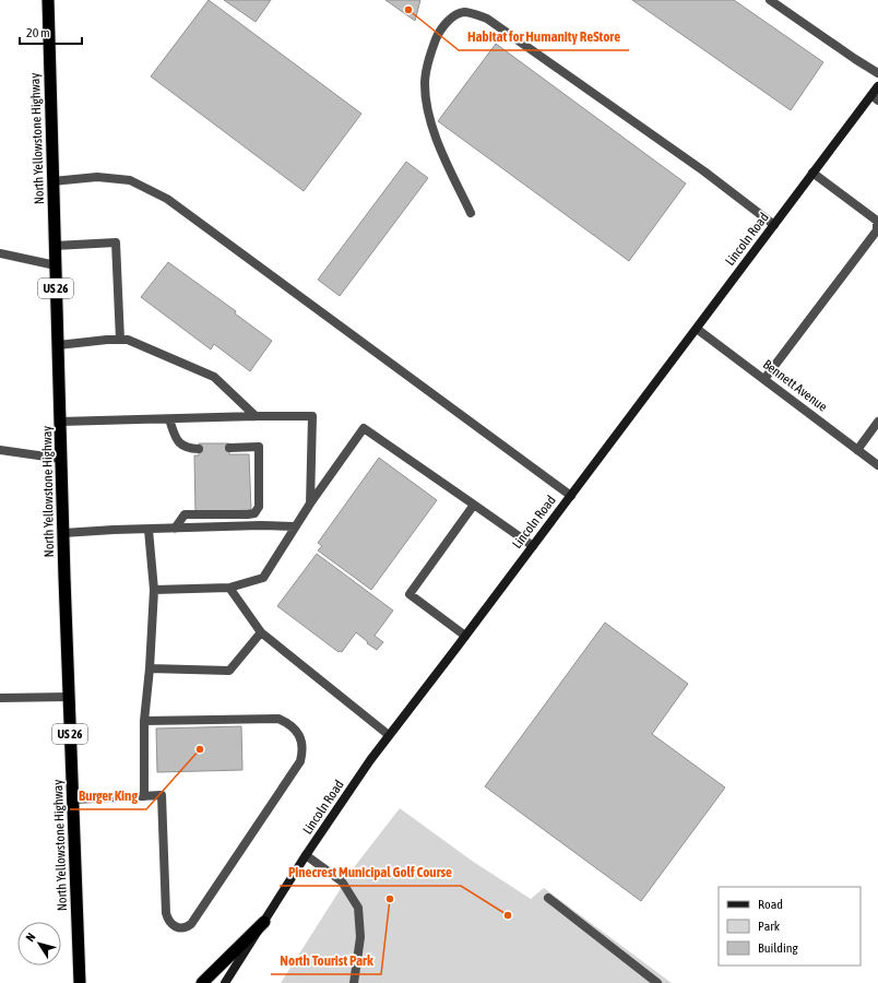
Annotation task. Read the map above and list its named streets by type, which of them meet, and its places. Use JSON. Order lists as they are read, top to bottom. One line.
{"streets":{"highway":["North Yellowstone Highway","US 26"],"main road":["Lincoln Road"],"street":["Bennett Avenue"]},"crossings":[["Lincoln Road","Bennett Avenue"]],"places":["Habitat for Humanity ReStore","Burger King","North Tourist Park","Pinecrest Municipal Golf Course"],"legend":["Road","Park","Building"],"scale_bar":"20 m","north":"top left"}
